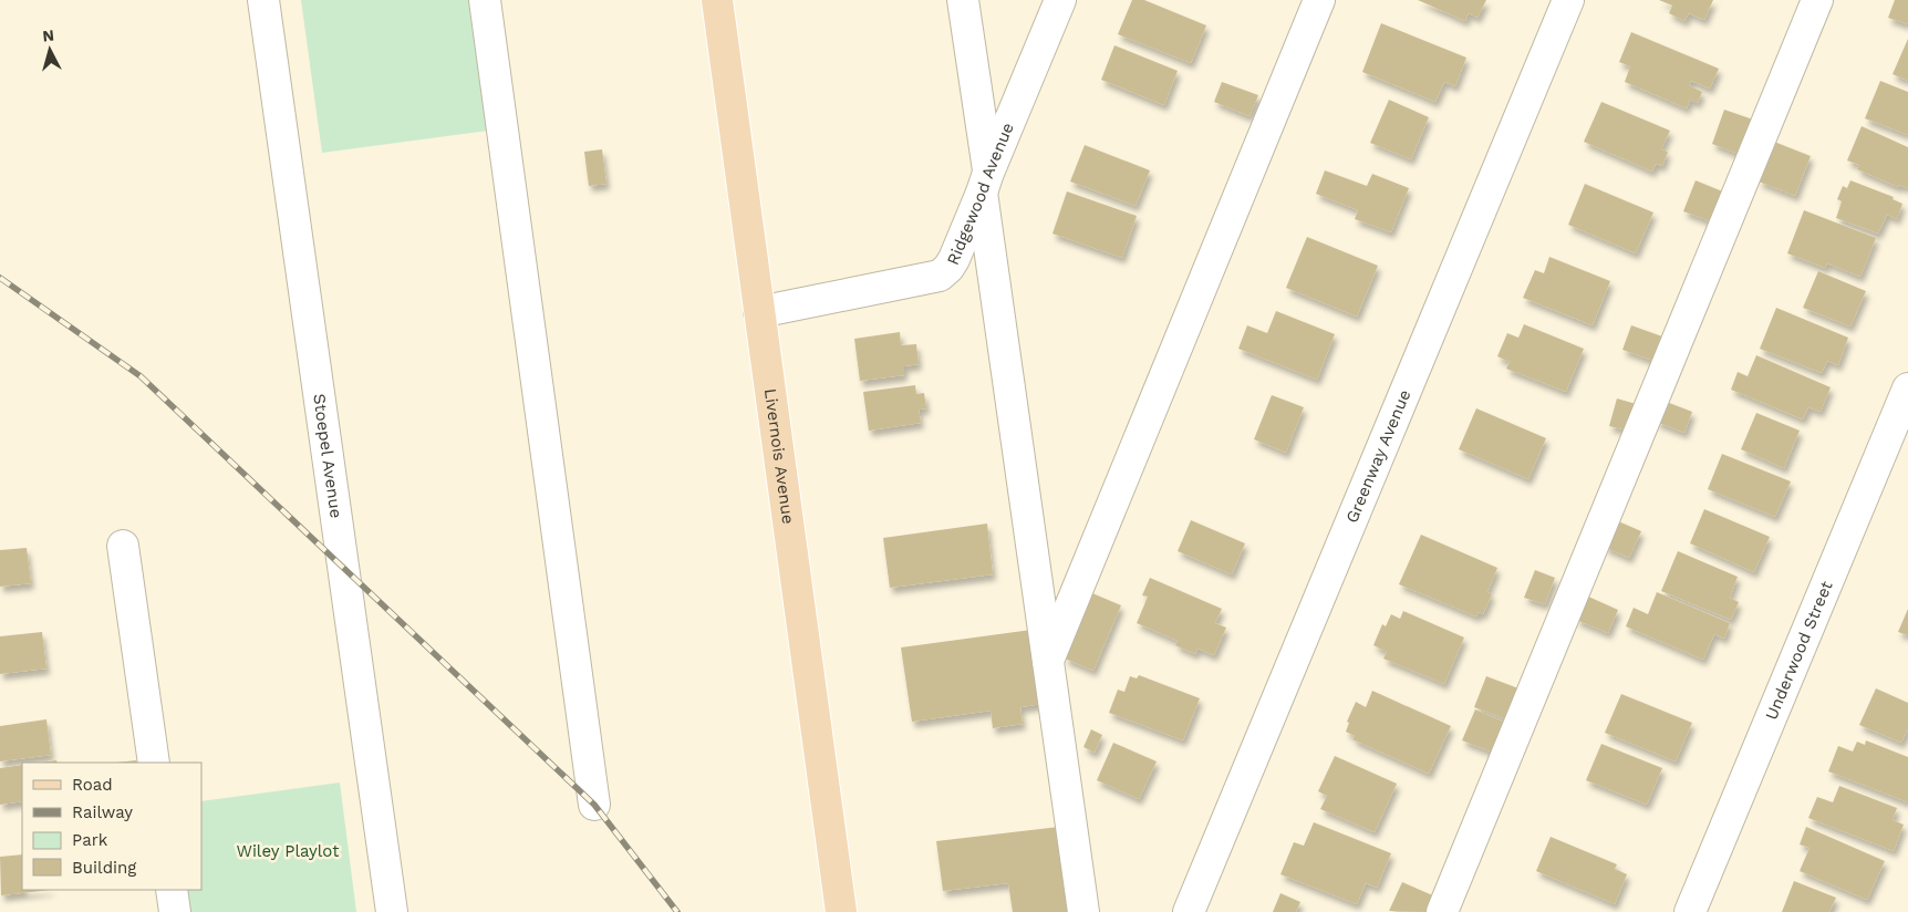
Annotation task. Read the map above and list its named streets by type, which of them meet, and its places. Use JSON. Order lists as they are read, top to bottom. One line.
{"streets":{"main road":["Livernois Avenue"],"street":["Ridgewood Avenue","Stoepel Avenue","Greenway Avenue","Underwood Street"]},"crossings":[["Ridgewood Avenue","Livernois Avenue"]],"parks":["Wiley Playlot"],"legend":["Road","Railway","Park","Building"],"north":"top"}
